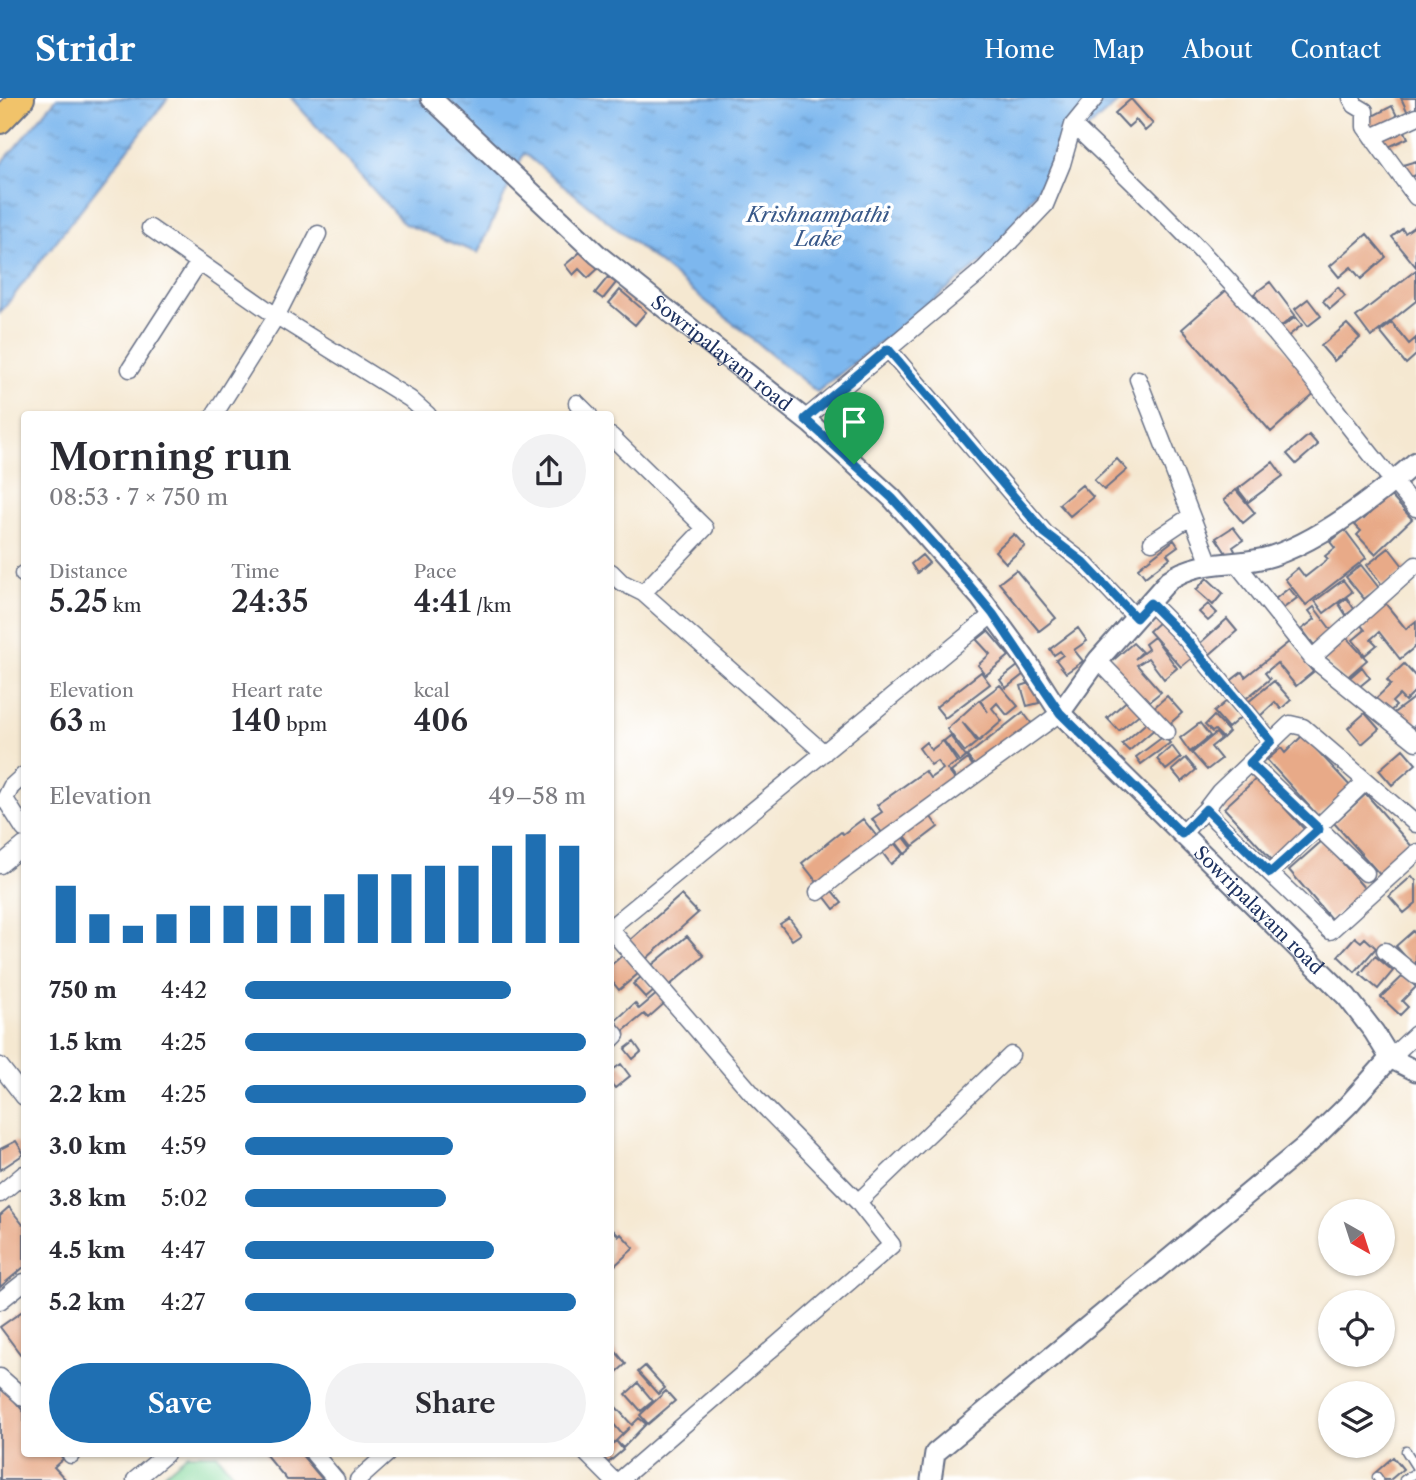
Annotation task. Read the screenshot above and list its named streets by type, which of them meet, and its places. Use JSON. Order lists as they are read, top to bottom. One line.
{"streets":{"street":["Sowripalayam road"]},"water":["Krishnampathi Lake"],"north":"bottom right","page":{"header":"Stridr","nav":["Home","Map","About","Contact"],"heading":["Morning run","08:53 · 7 × 750 m"],"stats":[["Distance","5.25 km"],["Time","24:35"],["Pace","4:41 /km"],["Elevation","63 m"],["Heart rate","140 bpm"],["kcal","406"]],"chart":["Elevation","49–58 m"],"list":[{"name":"750 m","note":"4:42"},{"name":"1.5 km","note":"4:25"},{"name":"2.2 km","note":"4:25"},{"name":"3.0 km","note":"4:59"},{"name":"3.8 km","note":"5:02"},{"name":"4.5 km","note":"4:47"},{"name":"5.2 km","note":"4:27"}],"buttons":["Save","Share"]}}
